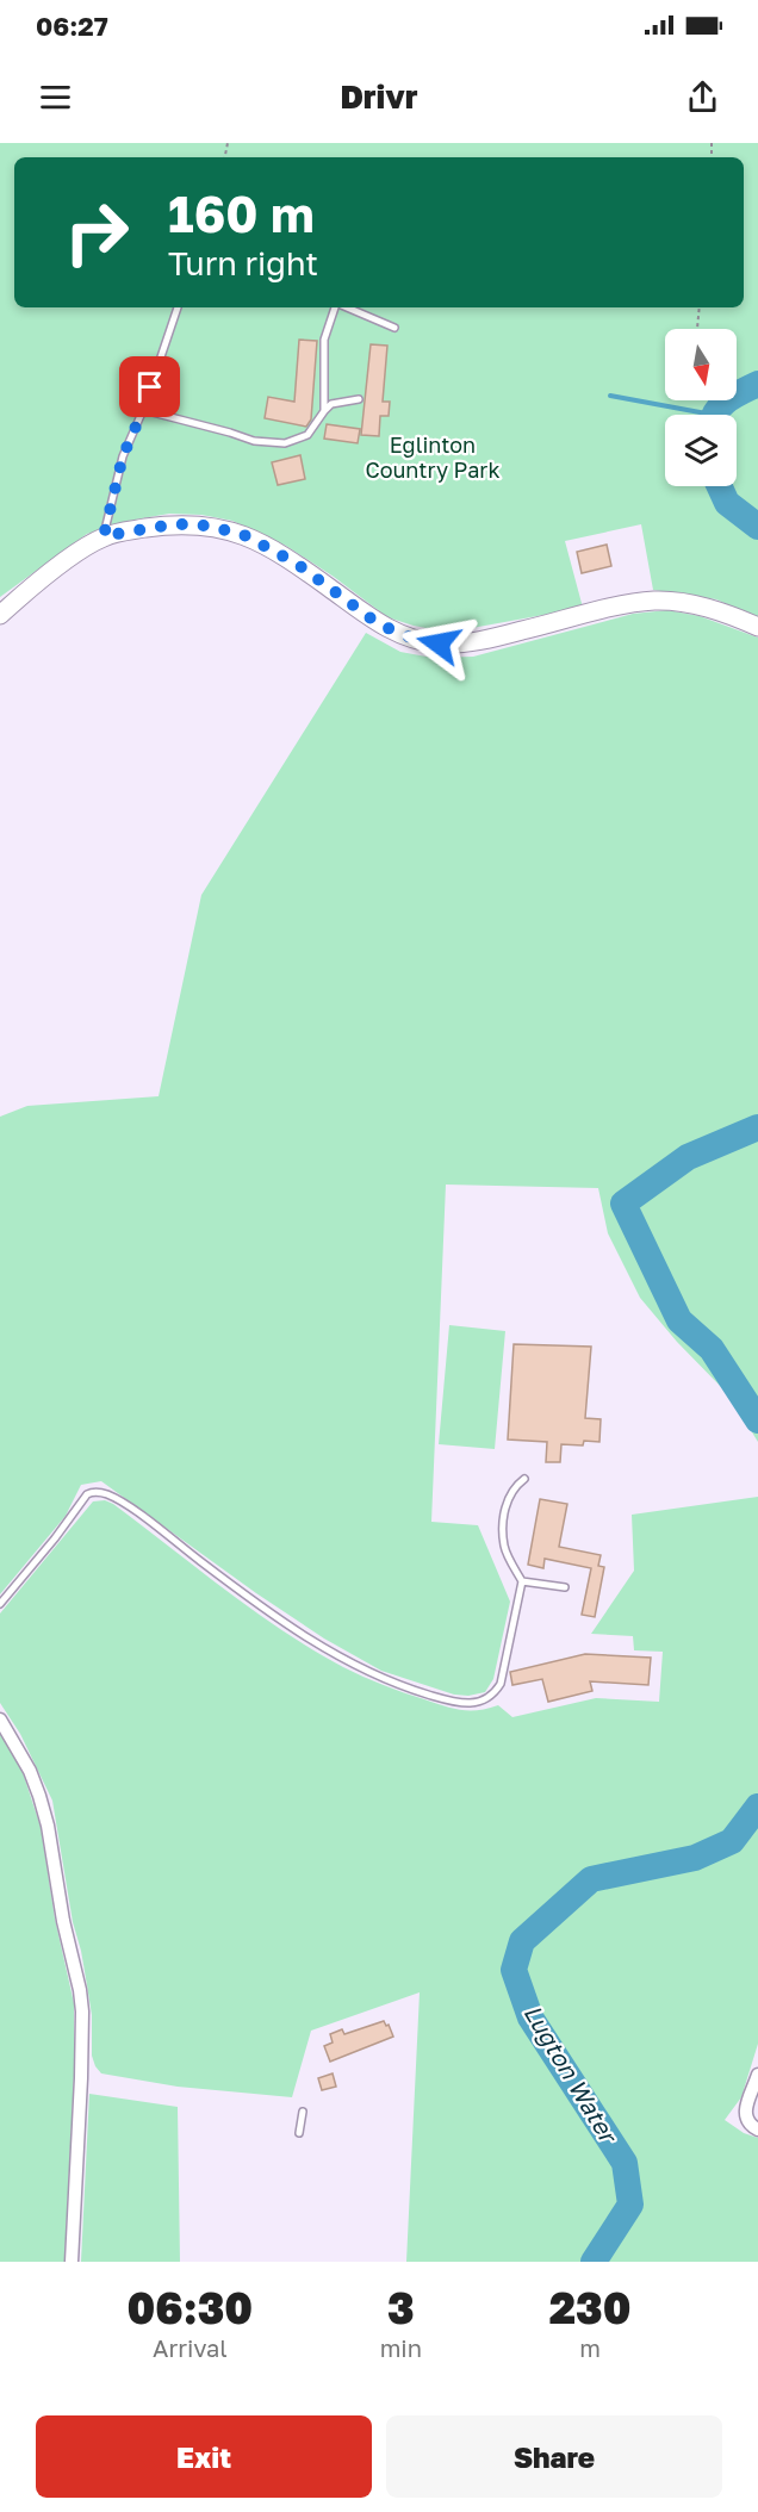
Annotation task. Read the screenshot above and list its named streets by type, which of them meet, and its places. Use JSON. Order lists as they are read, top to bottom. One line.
{"water":["Lugton Water"],"parks":["Eglinton Country Park"],"north":"bottom","page":{"status":"06:27","header":"Drivr","turn":["160 m","Turn right"],"eta":["06:30","Arrival","3","min","230","m"],"buttons":["Exit","Share"]}}
